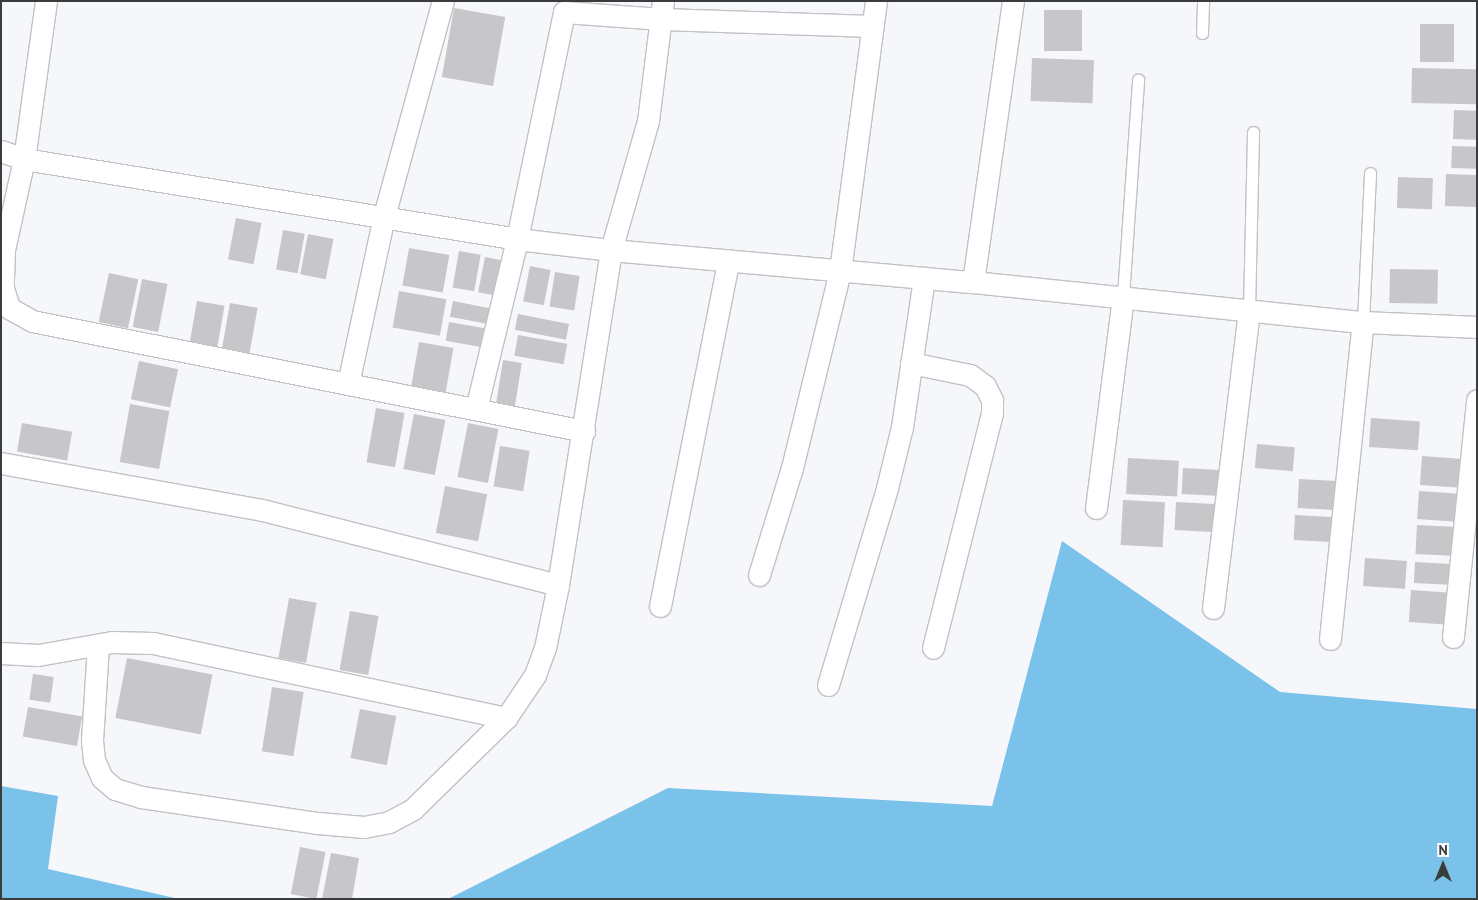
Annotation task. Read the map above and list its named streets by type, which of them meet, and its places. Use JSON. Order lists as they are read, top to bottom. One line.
{"north":"top"}
